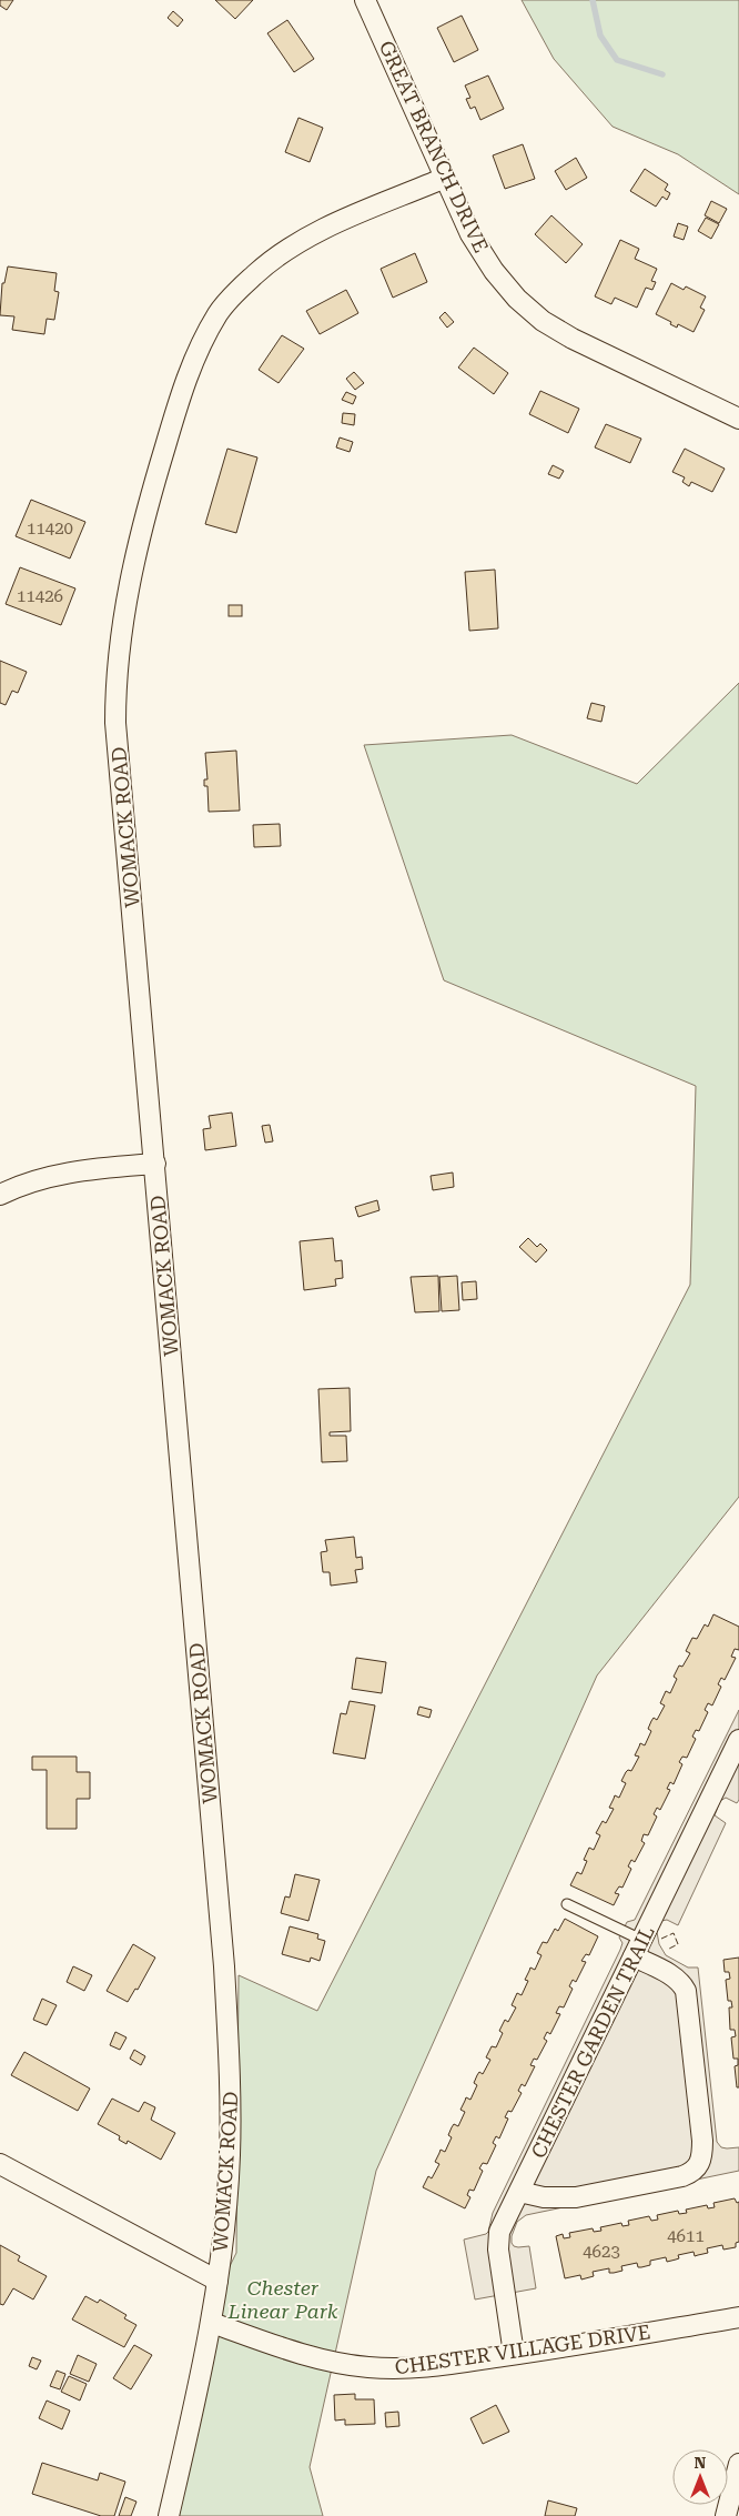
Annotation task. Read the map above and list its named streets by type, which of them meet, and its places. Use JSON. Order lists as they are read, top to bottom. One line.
{"streets":{"street":["GREAT BRANCH DRIVE","WOMACK ROAD","CHESTER GARDEN TRAIL","CHESTER VILLAGE DRIVE"]},"crossings":[["GREAT BRANCH DRIVE","WOMACK ROAD"],["WOMACK ROAD","CHESTER VILLAGE DRIVE"],["CHESTER GARDEN TRAIL","CHESTER VILLAGE DRIVE"]],"parks":["Chester Linear Park"],"house_numbers":["11420","11426","4611","4623"],"north":"top"}
